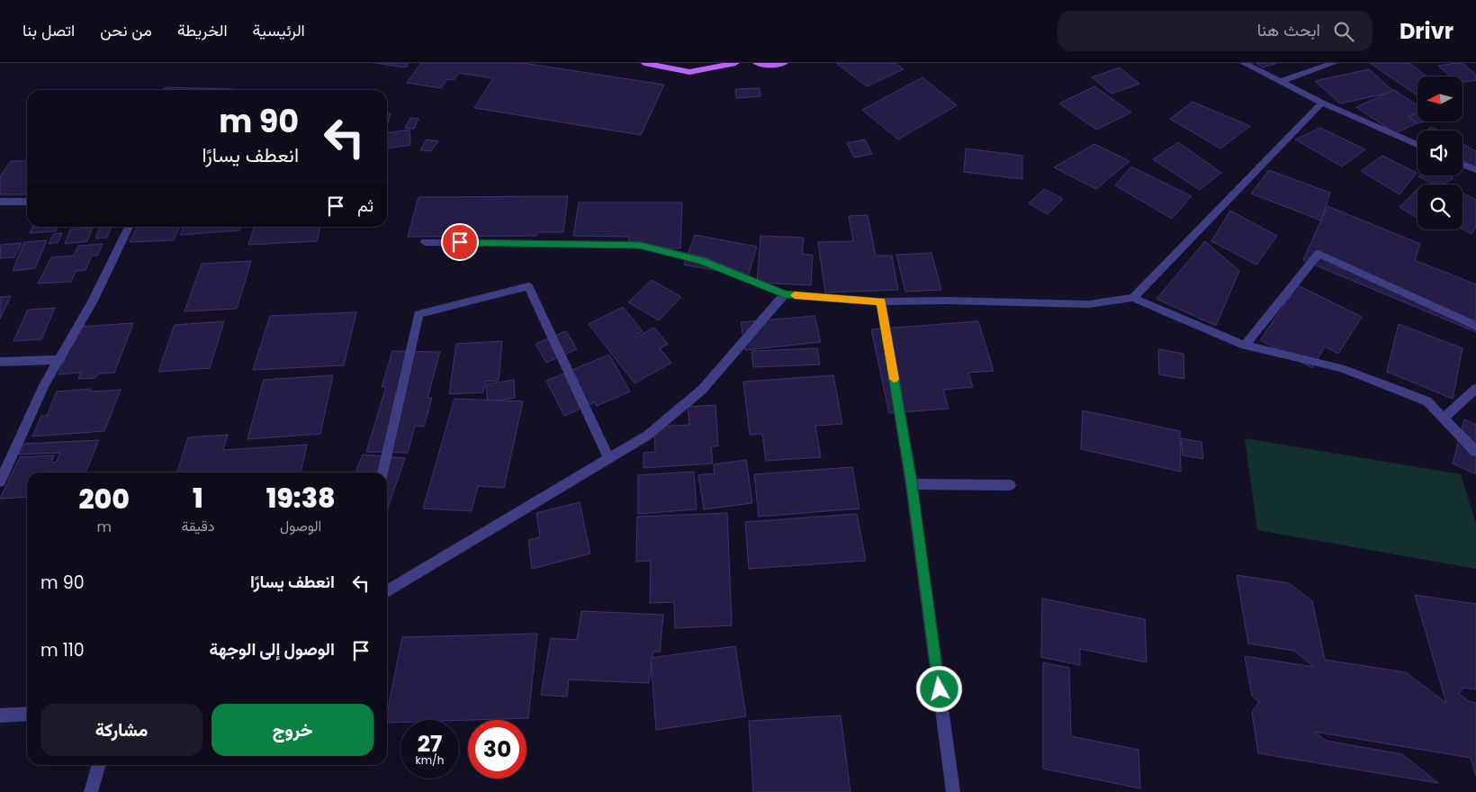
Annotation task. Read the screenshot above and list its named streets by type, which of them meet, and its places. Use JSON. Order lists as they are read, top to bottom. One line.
{"north":"left","page":{"header":"Drivr","search":"ابحث هنا","nav":["الرئيسية","الخريطة","من نحن","اتصل بنا"],"turn":["90 m","انعطف يسارًا"],"then":"ثم","eta":["19:38","الوصول","1","دقيقة","200","m"],"list":[{"name":"انعطف يسارًا","value":"90 m"},{"name":"الوصول إلى الوجهة","value":"110 m"}],"buttons":["خروج","مشاركة"],"speed":"27 km/h","limit":"30"}}
